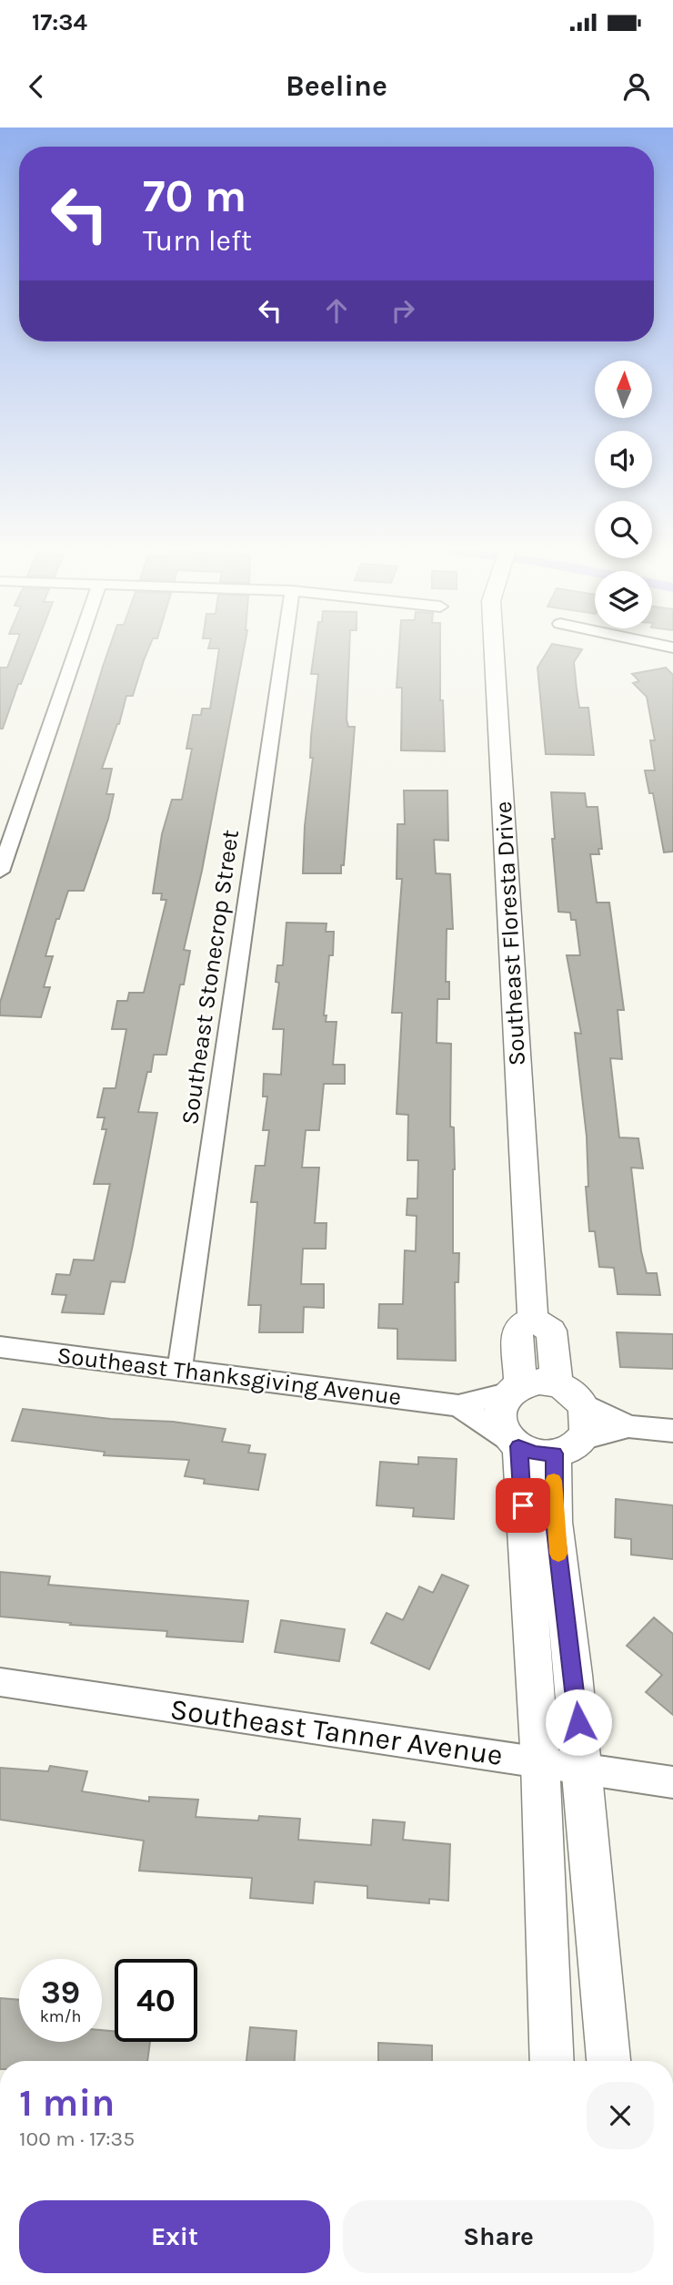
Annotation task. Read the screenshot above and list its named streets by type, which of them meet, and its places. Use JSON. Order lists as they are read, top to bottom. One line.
{"streets":{"street":["Southeast Floresta Drive","Southeast Stonecrop Street","Southeast Thanksgiving Avenue","Southeast Tanner Avenue"]},"crossings":[["Southeast Stonecrop Street","Southeast Thanksgiving Avenue"]],"north":"top","page":{"status":"17:34","header":"Beeline","turn":["70 m","Turn left"],"speed":"39 km/h","limit":"40","heading":["1 min","100 m · 17:35"],"buttons":["Exit","Share"]}}
